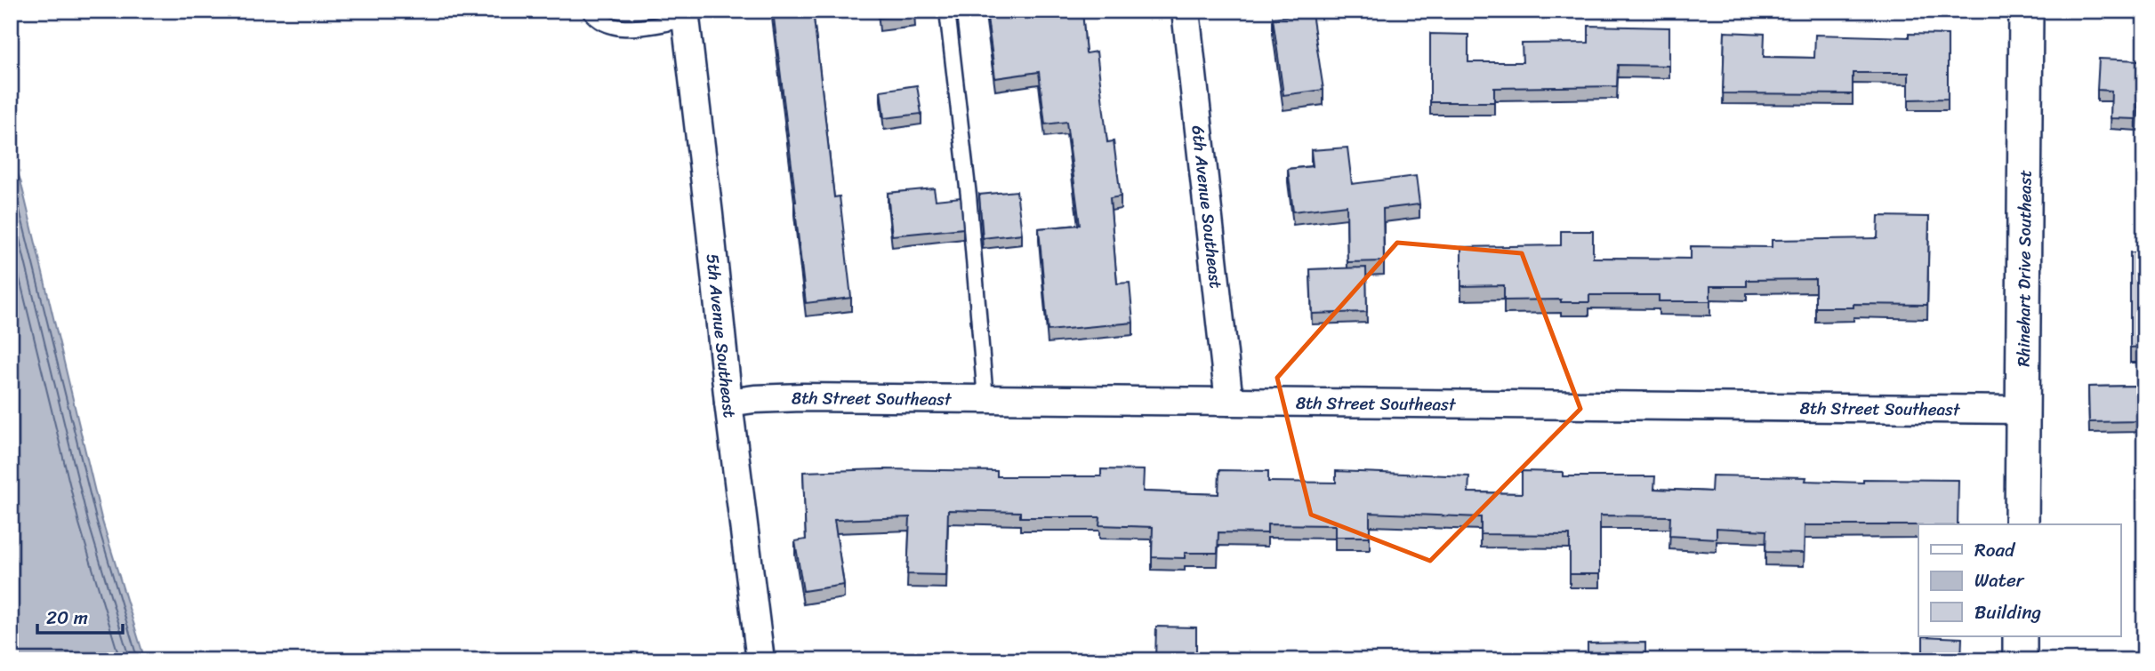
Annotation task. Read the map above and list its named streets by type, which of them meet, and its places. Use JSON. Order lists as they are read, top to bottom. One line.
{"streets":{"street":["6th Avenue Southeast","Rhinehart Drive Southeast","5th Avenue Southeast","8th Street Southeast"]},"crossings":[["6th Avenue Southeast","8th Street Southeast"],["Rhinehart Drive Southeast","8th Street Southeast"],["5th Avenue Southeast","8th Street Southeast"]],"legend":["Road","Water","Building"],"scale_bar":"20 m"}
